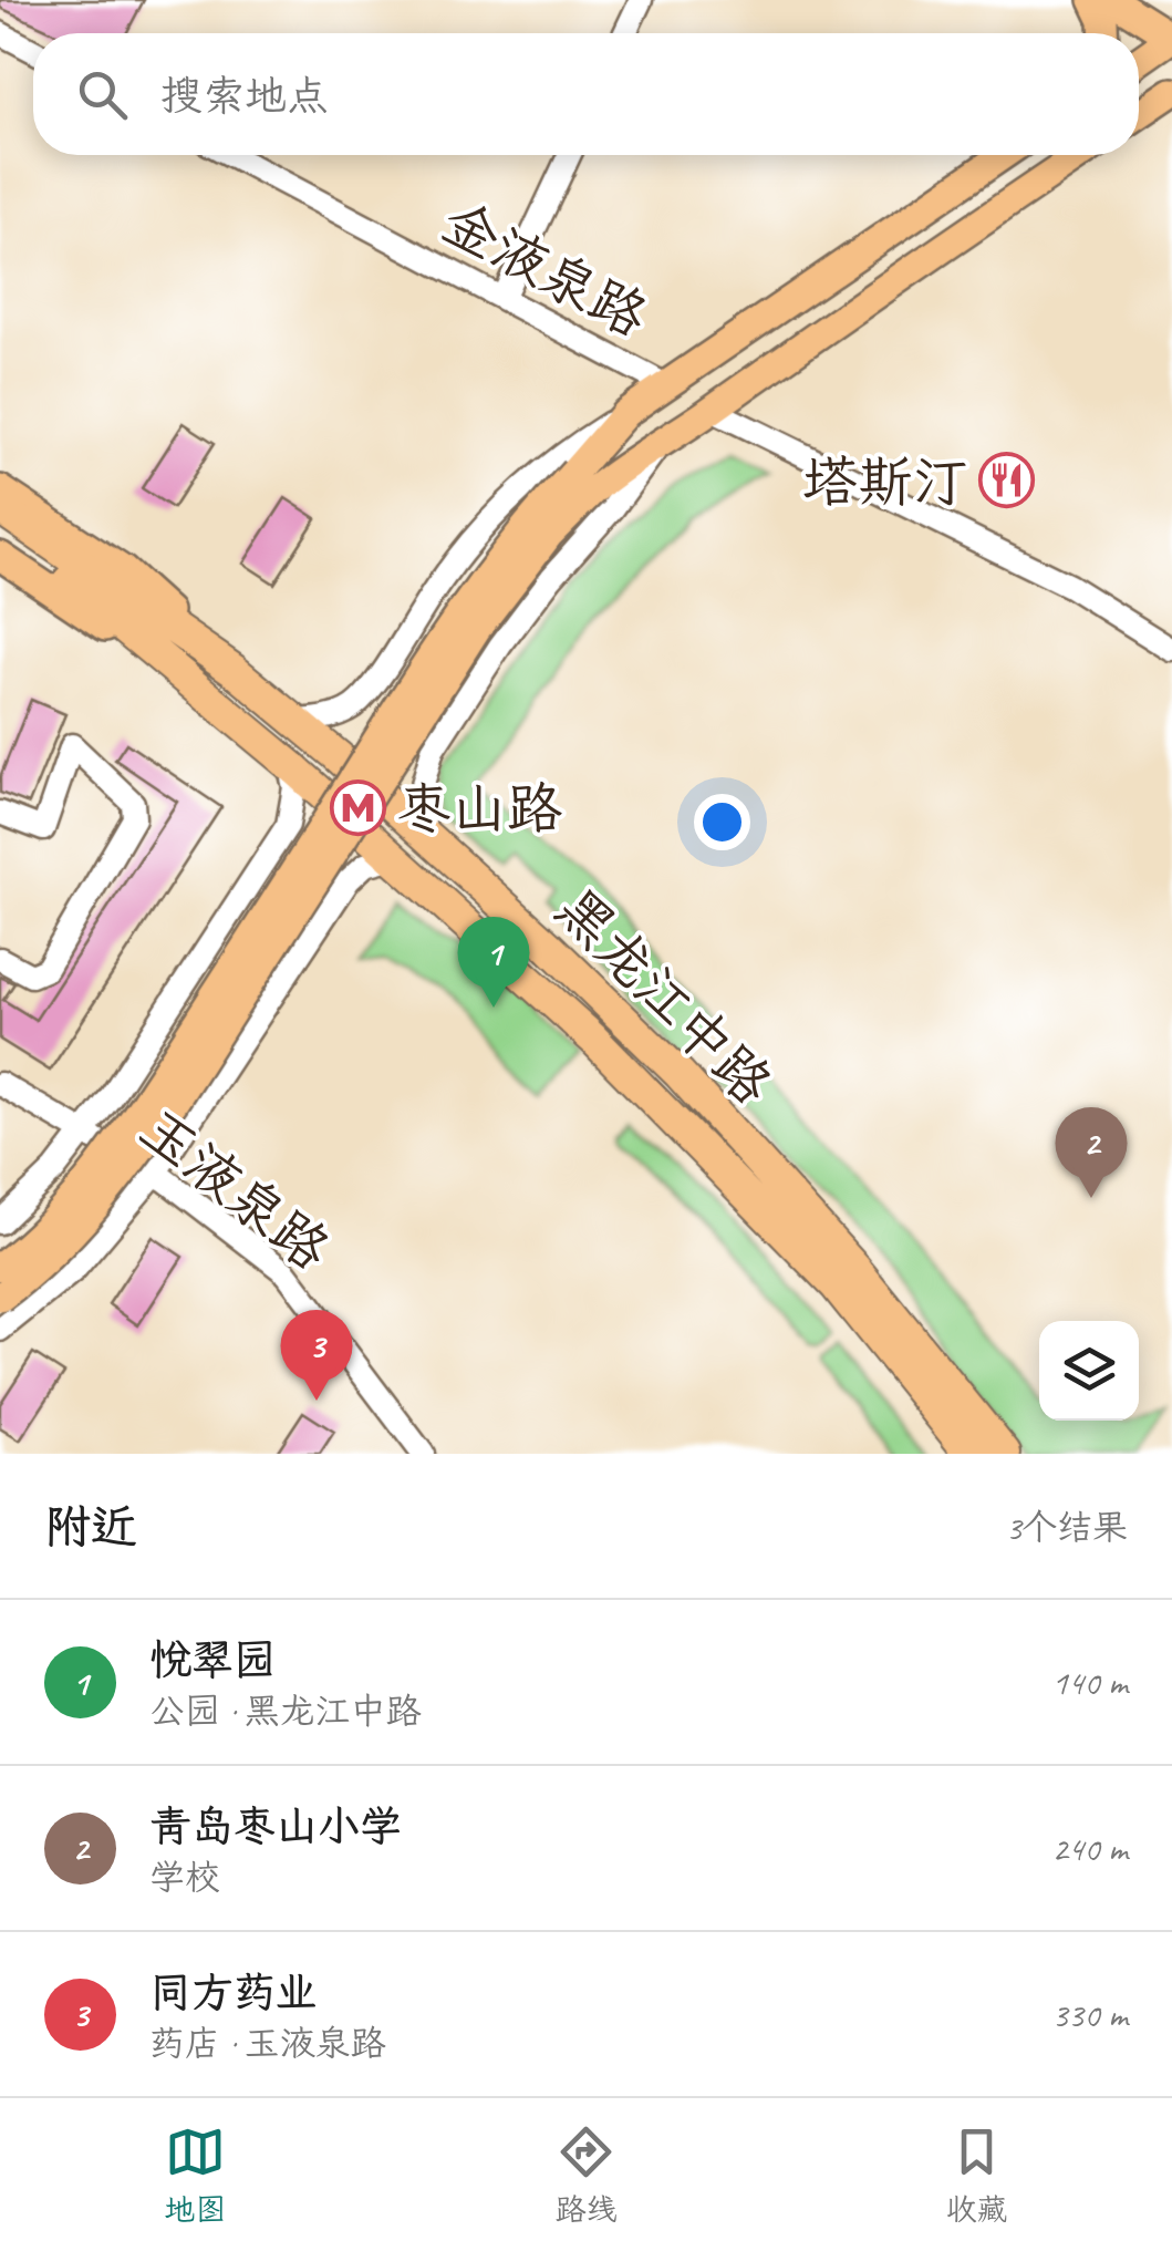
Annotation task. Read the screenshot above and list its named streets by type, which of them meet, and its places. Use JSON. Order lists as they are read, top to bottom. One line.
{"streets":{"highway":["黑龙江中路"],"street":["金液泉路","玉液泉路"]},"places":{"restaurant":["塔斯汀"],"metro station":["枣山路"]},"page":{"search":"搜索地点","pins":["1","2","3"],"heading":["附近","3个结果"],"list":[{"mark":"1","name":"悦翠园","note":"公园 · 黑龙江中路","value":"140 m"},{"mark":"2","name":"青岛枣山小学","note":"学校","value":"240 m"},{"mark":"3","name":"同方药业","note":"药店 · 玉液泉路","value":"330 m"}],"nav":["地图","路线","收藏"]}}
